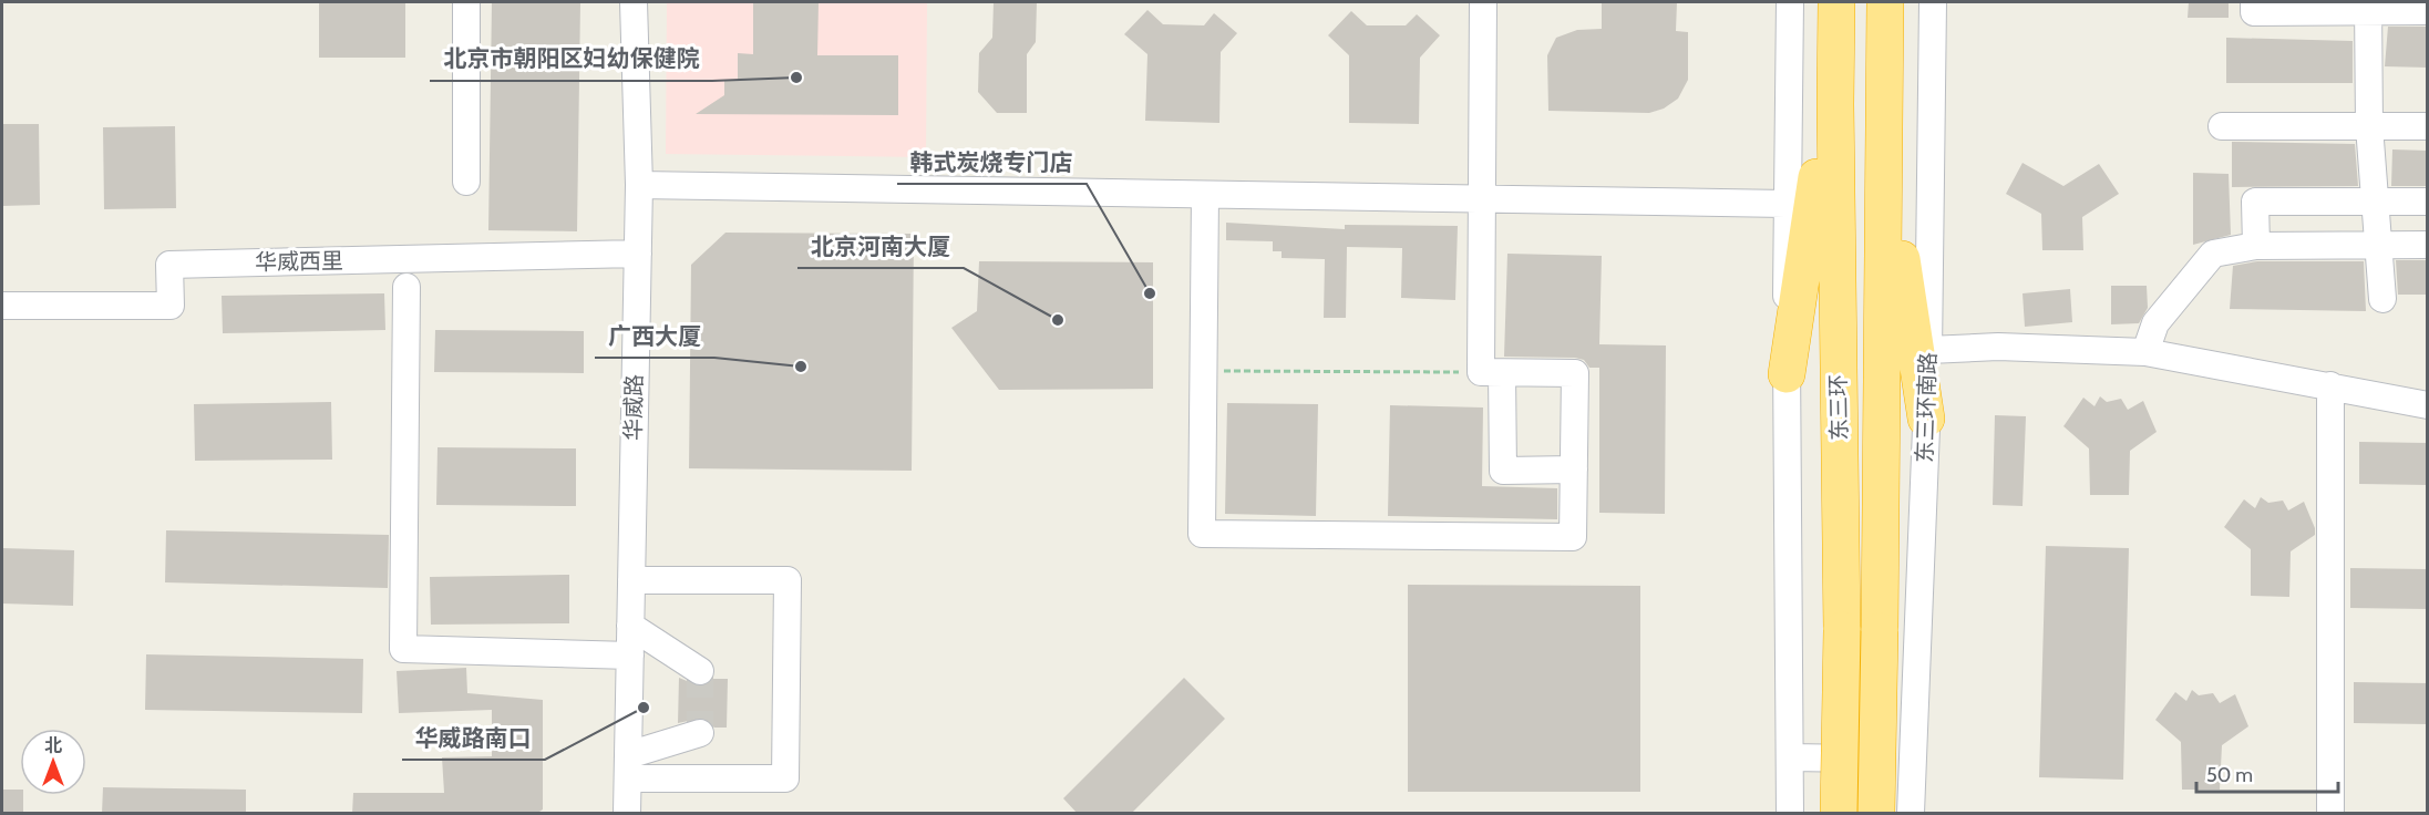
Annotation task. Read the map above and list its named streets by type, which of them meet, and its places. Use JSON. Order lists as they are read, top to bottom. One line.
{"streets":{"highway":["东三环"],"street":["华威西里","华威路","东三环南路"]},"crossings":[["华威西里","华威路"]],"places":["北京市朝阳区妇幼保健院","韩式炭烧专门店","北京河南大厦","广西大厦","华威路南口"],"scale_bar":"50 m","north":"top"}
